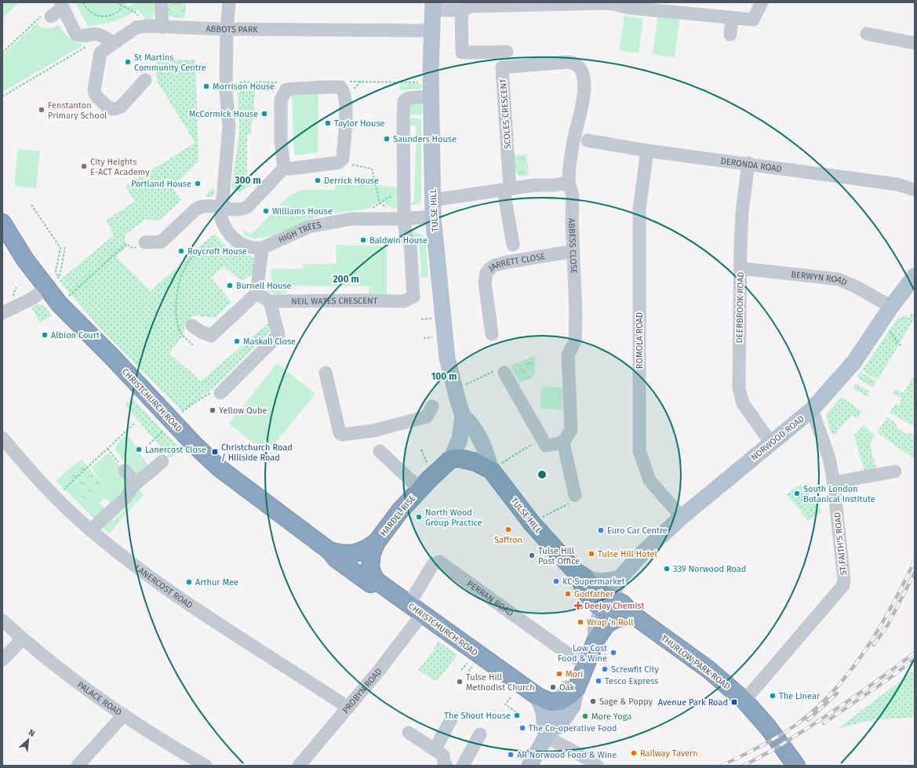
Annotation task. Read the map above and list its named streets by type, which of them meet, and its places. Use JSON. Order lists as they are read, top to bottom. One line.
{"streets":{"highway":["TULSE HILL","CHRISTCHURCH ROAD","NORWOOD ROAD","HARDEL RISE","THURLOW PARK ROAD"],"street":["ABBOTS PARK","SCOLES CRESCENT","DERONDA ROAD","HIGH TREES","ABBESS CLOSE","JARRETT CLOSE","BERWYN ROAD","NEIL WATES CRESCENT","DEERBROOK ROAD","ROMOLA ROAD","ST FAITH'S ROAD","LANERCOST ROAD","PERRAN ROAD","PROBYN ROAD","PALACE ROAD"]},"crossings":[["ABBOTS PARK","TULSE HILL"],["SCOLES CRESCENT","ABBESS CLOSE"],["DERONDA ROAD","DEERBROOK ROAD"],["DERONDA ROAD","ROMOLA ROAD"],["TULSE HILL","HIGH TREES"],["TULSE HILL","NORWOOD ROAD"],["TULSE HILL","HARDEL RISE"],["TULSE HILL","THURLOW PARK ROAD"],["HIGH TREES","NEIL WATES CRESCENT"],["ABBESS CLOSE","JARRETT CLOSE"],["BERWYN ROAD","DEERBROOK ROAD"],["BERWYN ROAD","NORWOOD ROAD"],["DEERBROOK ROAD","NORWOOD ROAD"],["ROMOLA ROAD","NORWOOD ROAD"],["CHRISTCHURCH ROAD","NORWOOD ROAD"],["CHRISTCHURCH ROAD","HARDEL RISE"],["CHRISTCHURCH ROAD","PERRAN ROAD"],["CHRISTCHURCH ROAD","PROBYN ROAD"],["NORWOOD ROAD","ST FAITH'S ROAD"],["NORWOOD ROAD","PERRAN ROAD"],["NORWOOD ROAD","THURLOW PARK ROAD"],["ST FAITH'S ROAD","THURLOW PARK ROAD"],["LANERCOST ROAD","PROBYN ROAD"],["PERRAN ROAD","PROBYN ROAD"]],"places":{"other":["St Martins Community Centre","Morrison House","Fenstanton Primary School","McCormick House","Taylor House","Saunders House","City Heights E-ACT Academy","Derrick House","Portland House","Williams House","Baldwin House","Roycroft House","Burnell House","Albion Court","Maskall Close","Yellow Qube","Lanercost Close","South London Botanical Institute","North Wood Group Practice","Saffron","Euro Car Centre","Tulse Hill Hotel","Tulse Hill Post Office","339 Norwood Road","KC Supermarket","Arthur Mee","Godfather","Wrap 'n Roll","Low Cost Food & Wine","Screwfit City","Mori","Tesco Express","Tulse Hill Methodist Church","Oak","The Linear","Sage & Poppy","The Shout House","More Yoga","The Co-operative Food","Railway Tavern","AR Norwood Food & Wine"],"transit":["Christchurch Road / Hillside Road","Avenue Park Road"],"health":["Deejay Chemist"]},"north":"top right","rings":["300 m","200 m","100 m"]}
